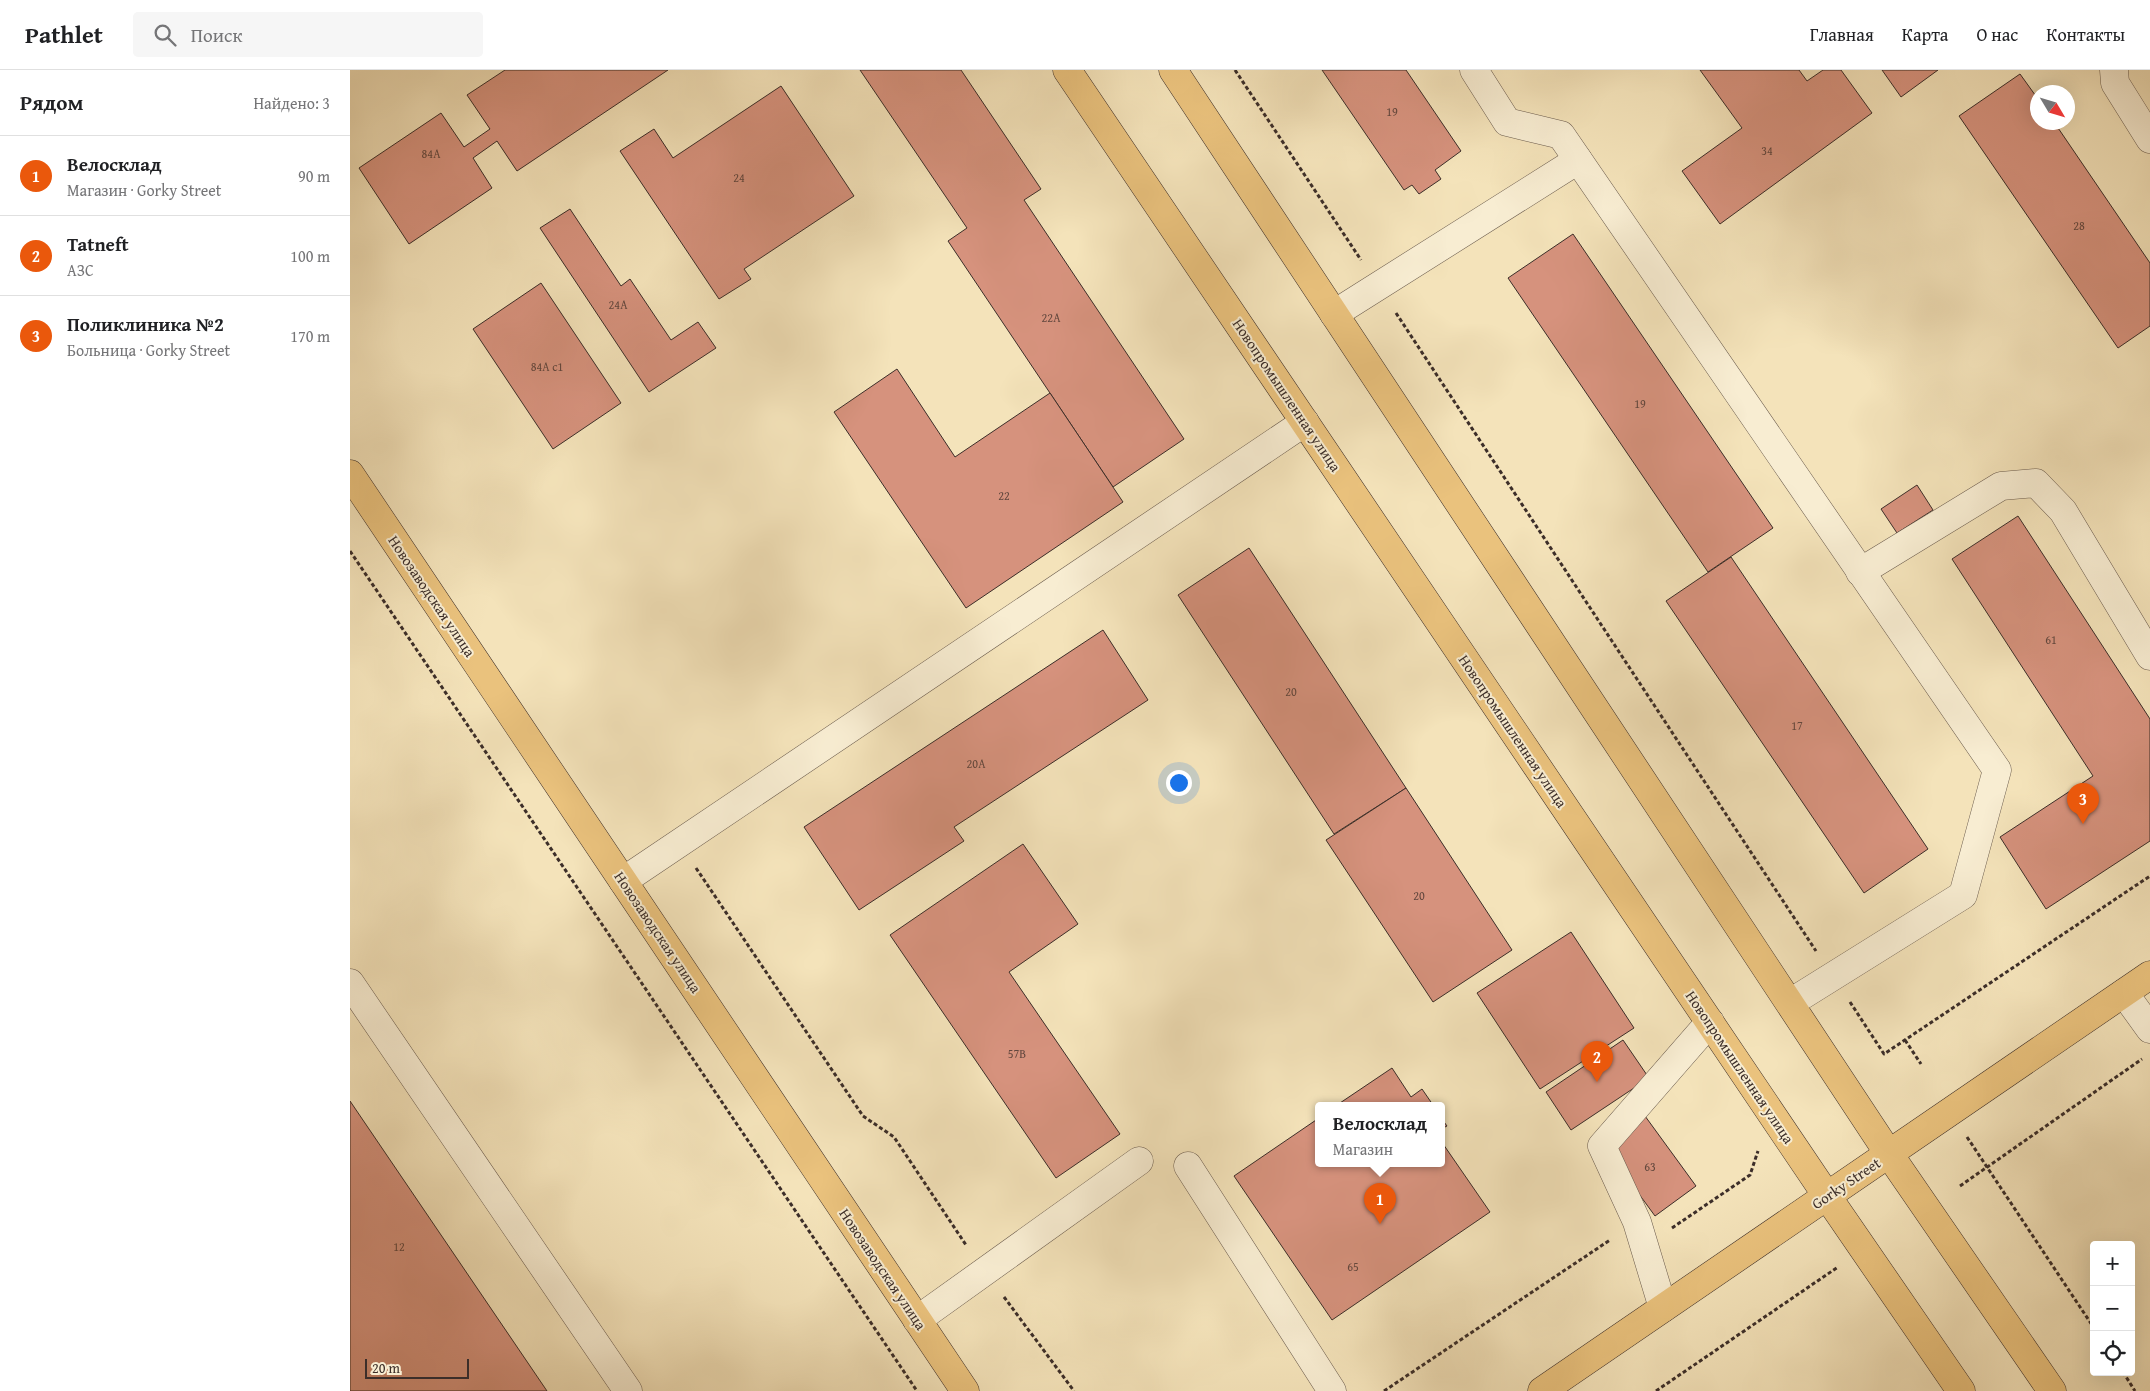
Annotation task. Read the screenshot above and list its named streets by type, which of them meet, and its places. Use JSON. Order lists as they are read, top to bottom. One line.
{"streets":{"main road":["Новопромышленная улица","Новозаводская улица","Gorky Street"]},"crossings":[["Новопромышленная улица","Gorky Street"]],"house_numbers":["19","34","84А","24","28","24А","22А","84А с1","19","22","61","20","17","20А","20","57В","63","12","65"],"scale_bar":"20 m","north":"bottom right","page":{"header":"Pathlet","search":"Поиск","nav":["Главная","Карта","О нас","Контакты"],"heading":["Рядом","Найдено: 3"],"list":[{"mark":"1","name":"Велосклад","note":"Магазин · Gorky Street","value":"90 m"},{"mark":"2","name":"Tatneft","note":"АЗС","value":"100 m"},{"mark":"3","name":"Поликлиника №2","note":"Больница · Gorky Street","value":"170 m"}],"pins":["3","2","1"],"popup":["Велосклад","Магазин"],"map_buttons":["+","−"],"scale":"20 m"}}
